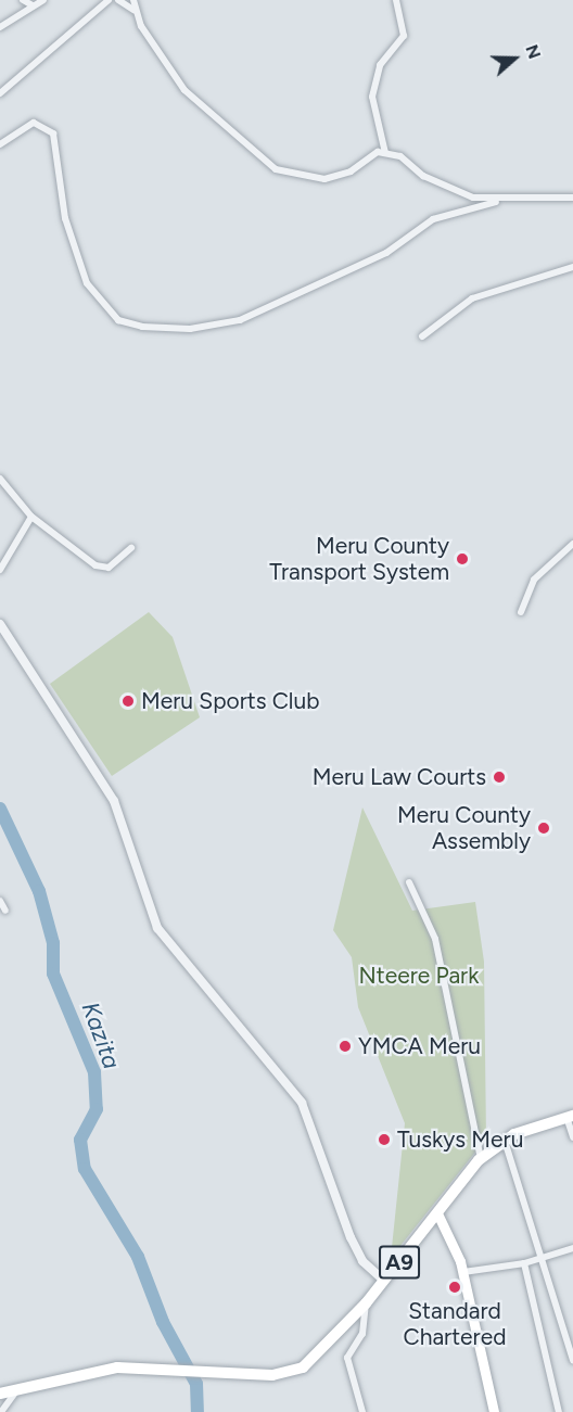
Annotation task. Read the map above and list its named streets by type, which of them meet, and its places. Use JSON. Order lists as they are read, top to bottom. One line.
{"streets":{"highway":["A9"]},"water":["Kazita"],"parks":["Nteere Park"],"places":["Meru County Transport System","Meru Sports Club","Meru Law Courts","Meru County Assembly","YMCA Meru","Tuskys Meru","Standard Chartered"],"north":"right"}
